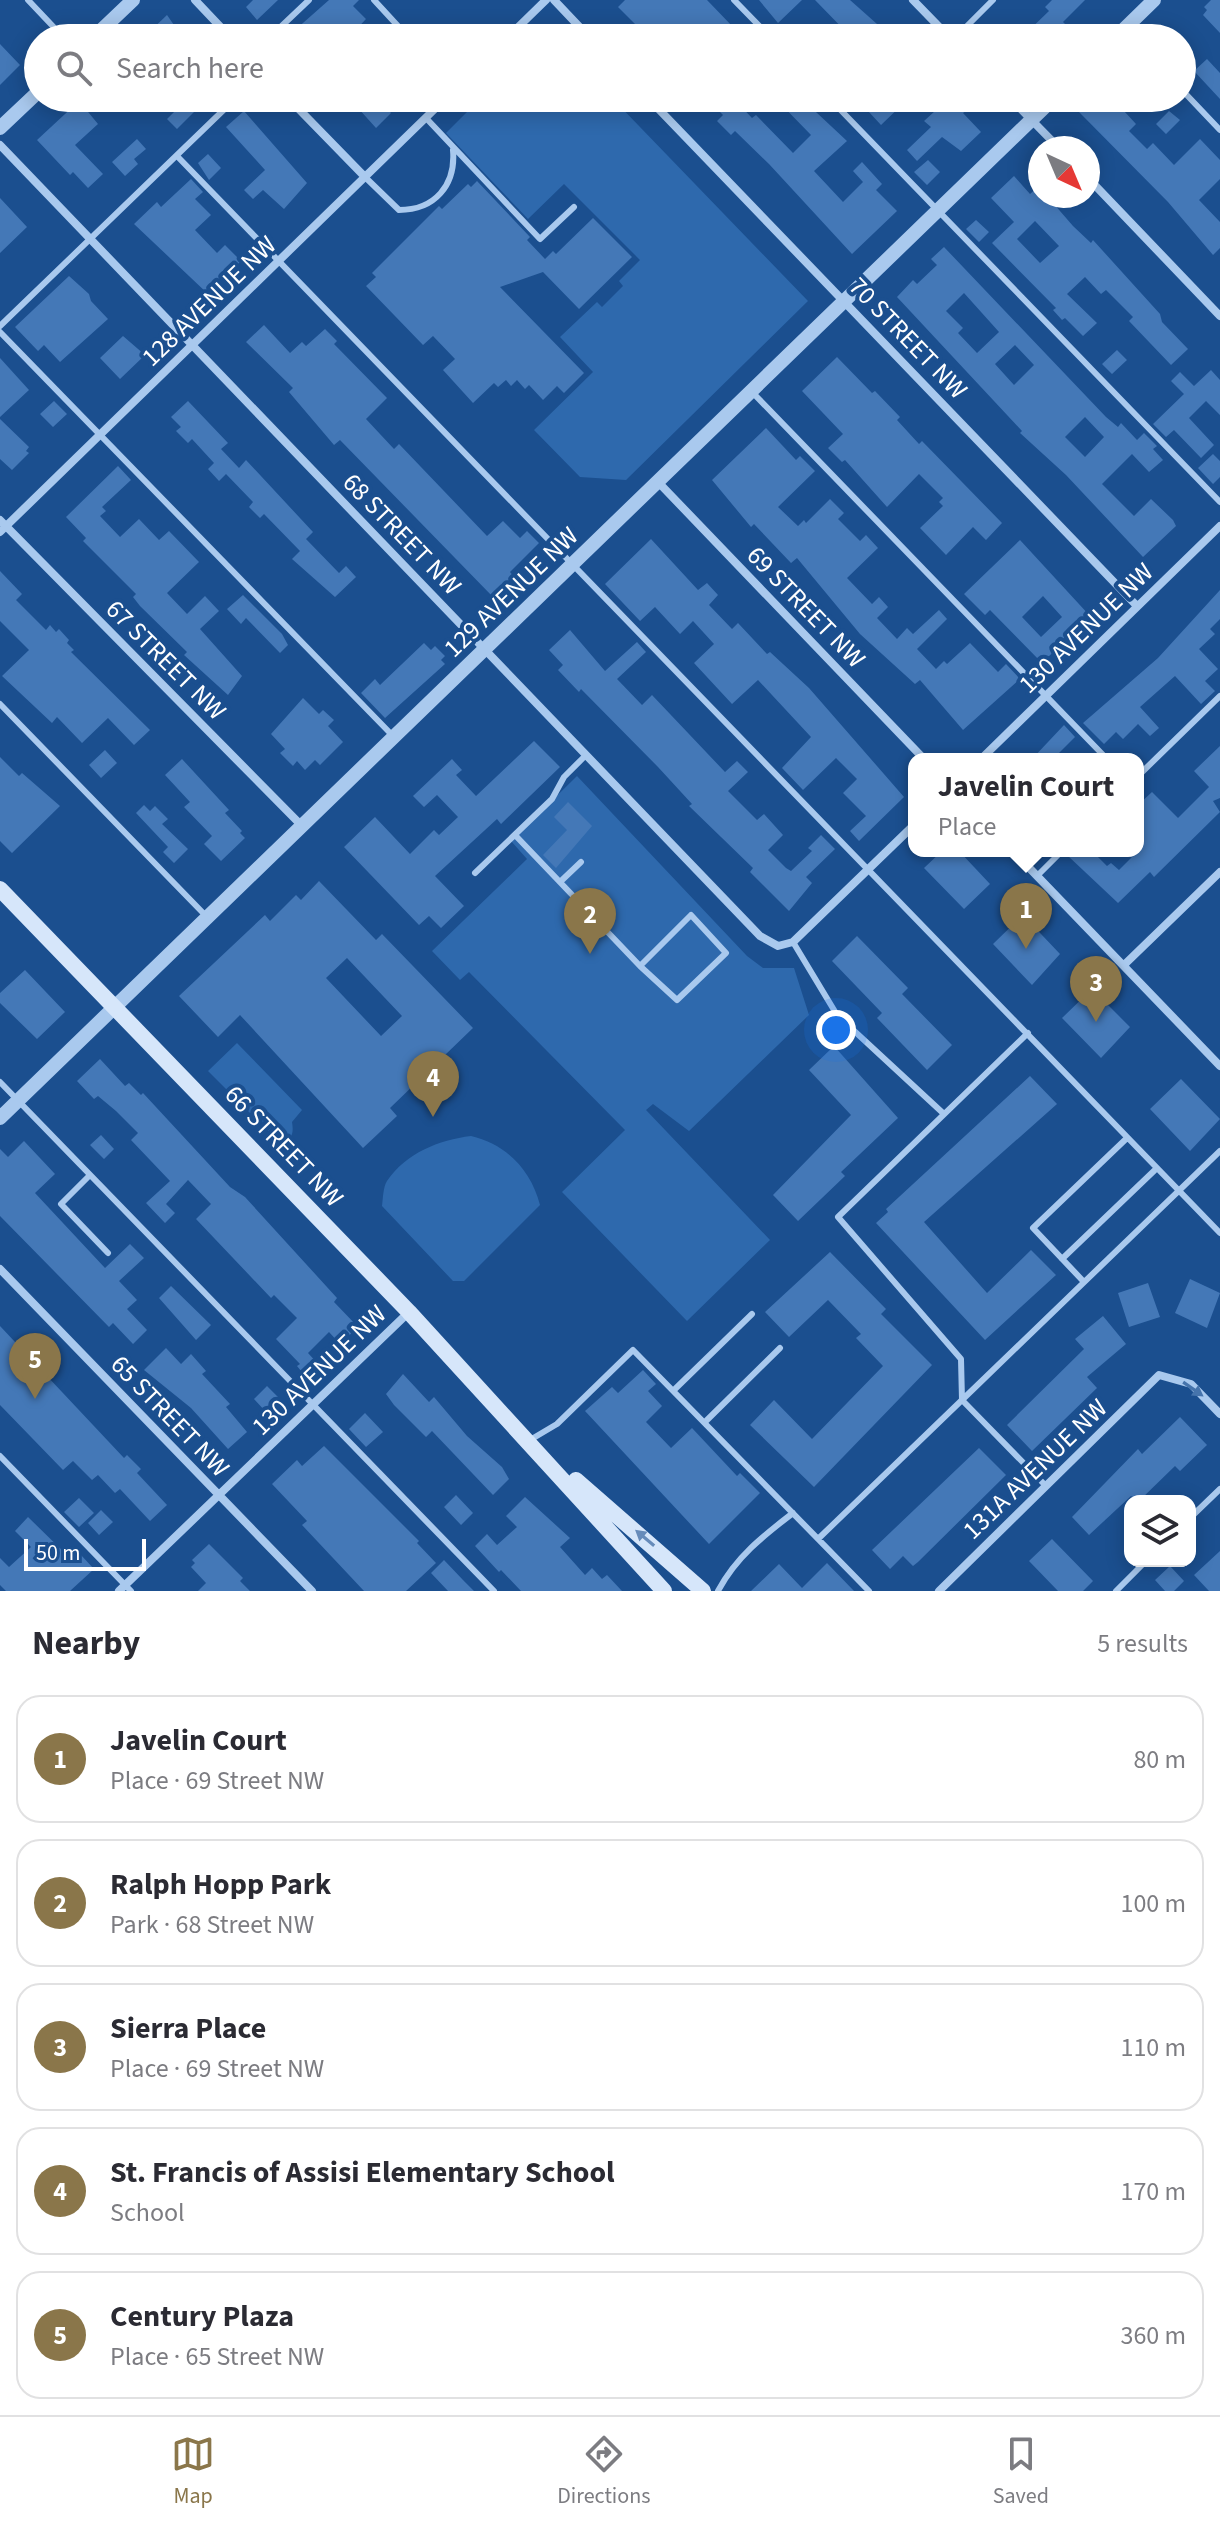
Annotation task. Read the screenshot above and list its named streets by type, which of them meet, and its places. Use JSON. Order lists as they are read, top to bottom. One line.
{"streets":{"main road":["66 STREET NW"],"street":["128 AVENUE NW","70 STREET NW","68 STREET NW","129 AVENUE NW","69 STREET NW","130 AVENUE NW","67 STREET NW","65 STREET NW","131A AVENUE NW"]},"crossings":[["128 AVENUE NW","68 STREET NW"],["128 AVENUE NW","67 STREET NW"],["70 STREET NW","129 AVENUE NW"],["70 STREET NW","130 AVENUE NW"],["68 STREET NW","129 AVENUE NW"],["129 AVENUE NW","69 STREET NW"],["129 AVENUE NW","67 STREET NW"],["129 AVENUE NW","66 STREET NW"],["130 AVENUE NW","66 STREET NW"],["130 AVENUE NW","65 STREET NW"]],"one_way":["131A AVENUE NW"],"scale_bar":"50 m","north":"bottom right","page":{"search":"Search here","popup":["Javelin Court","Place"],"pins":["1","2","3","4","5"],"scale":"50 m","heading":["Nearby","5 results"],"list":[{"mark":"1","name":"Javelin Court","note":"Place · 69 Street NW","value":"80 m"},{"mark":"2","name":"Ralph Hopp Park","note":"Park · 68 Street NW","value":"100 m"},{"mark":"3","name":"Sierra Place","note":"Place · 69 Street NW","value":"110 m"},{"mark":"4","name":"St. Francis of Assisi Elementary School","note":"School","value":"170 m"},{"mark":"5","name":"Century Plaza","note":"Place · 65 Street NW","value":"360 m"}],"nav":["Map","Directions","Saved"]}}
